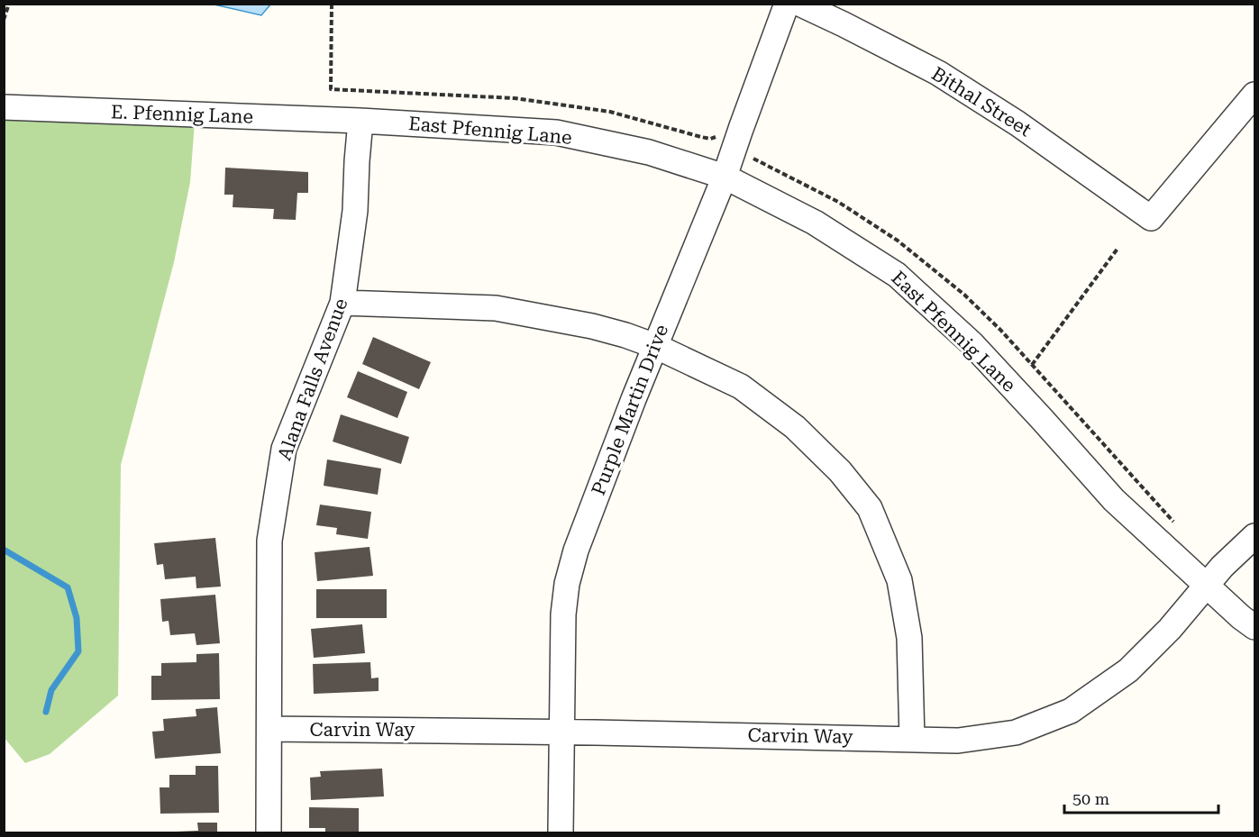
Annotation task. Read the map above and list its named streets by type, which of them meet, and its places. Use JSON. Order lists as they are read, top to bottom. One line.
{"streets":{"street":["Bithal Street","E. Pfennig Lane","East Pfennig Lane","Alana Falls Avenue","Purple Martin Drive","Carvin Way"]},"crossings":[["E. Pfennig Lane","East Pfennig Lane"],["E. Pfennig Lane","Alana Falls Avenue"],["East Pfennig Lane","Alana Falls Avenue"],["East Pfennig Lane","Purple Martin Drive"],["East Pfennig Lane","Carvin Way"],["Alana Falls Avenue","Carvin Way"],["Purple Martin Drive","Carvin Way"]],"scale_bar":"50 m"}
